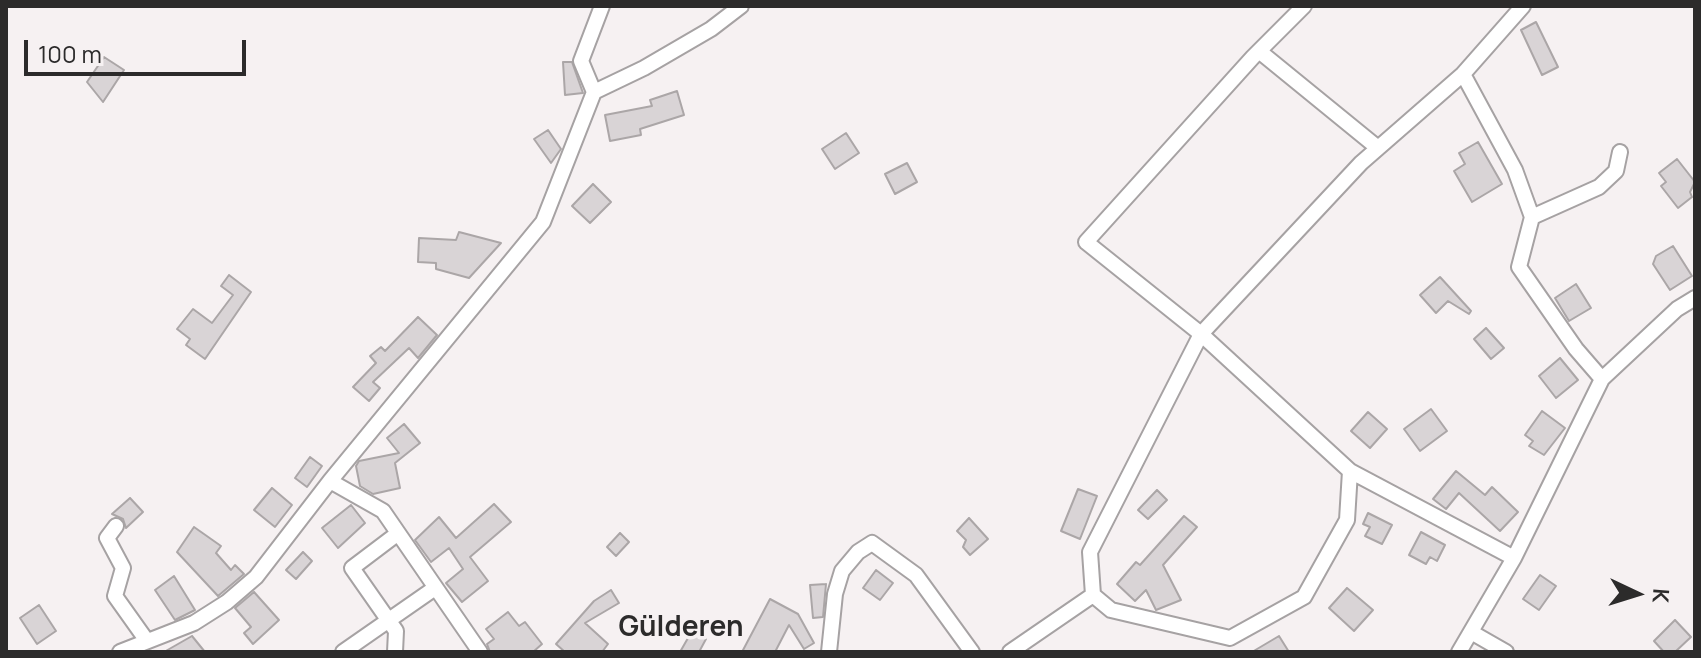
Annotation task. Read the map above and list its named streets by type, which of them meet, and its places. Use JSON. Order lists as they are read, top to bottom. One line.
{"districts":["Gülderen"],"scale_bar":"100 m","north":"right"}
